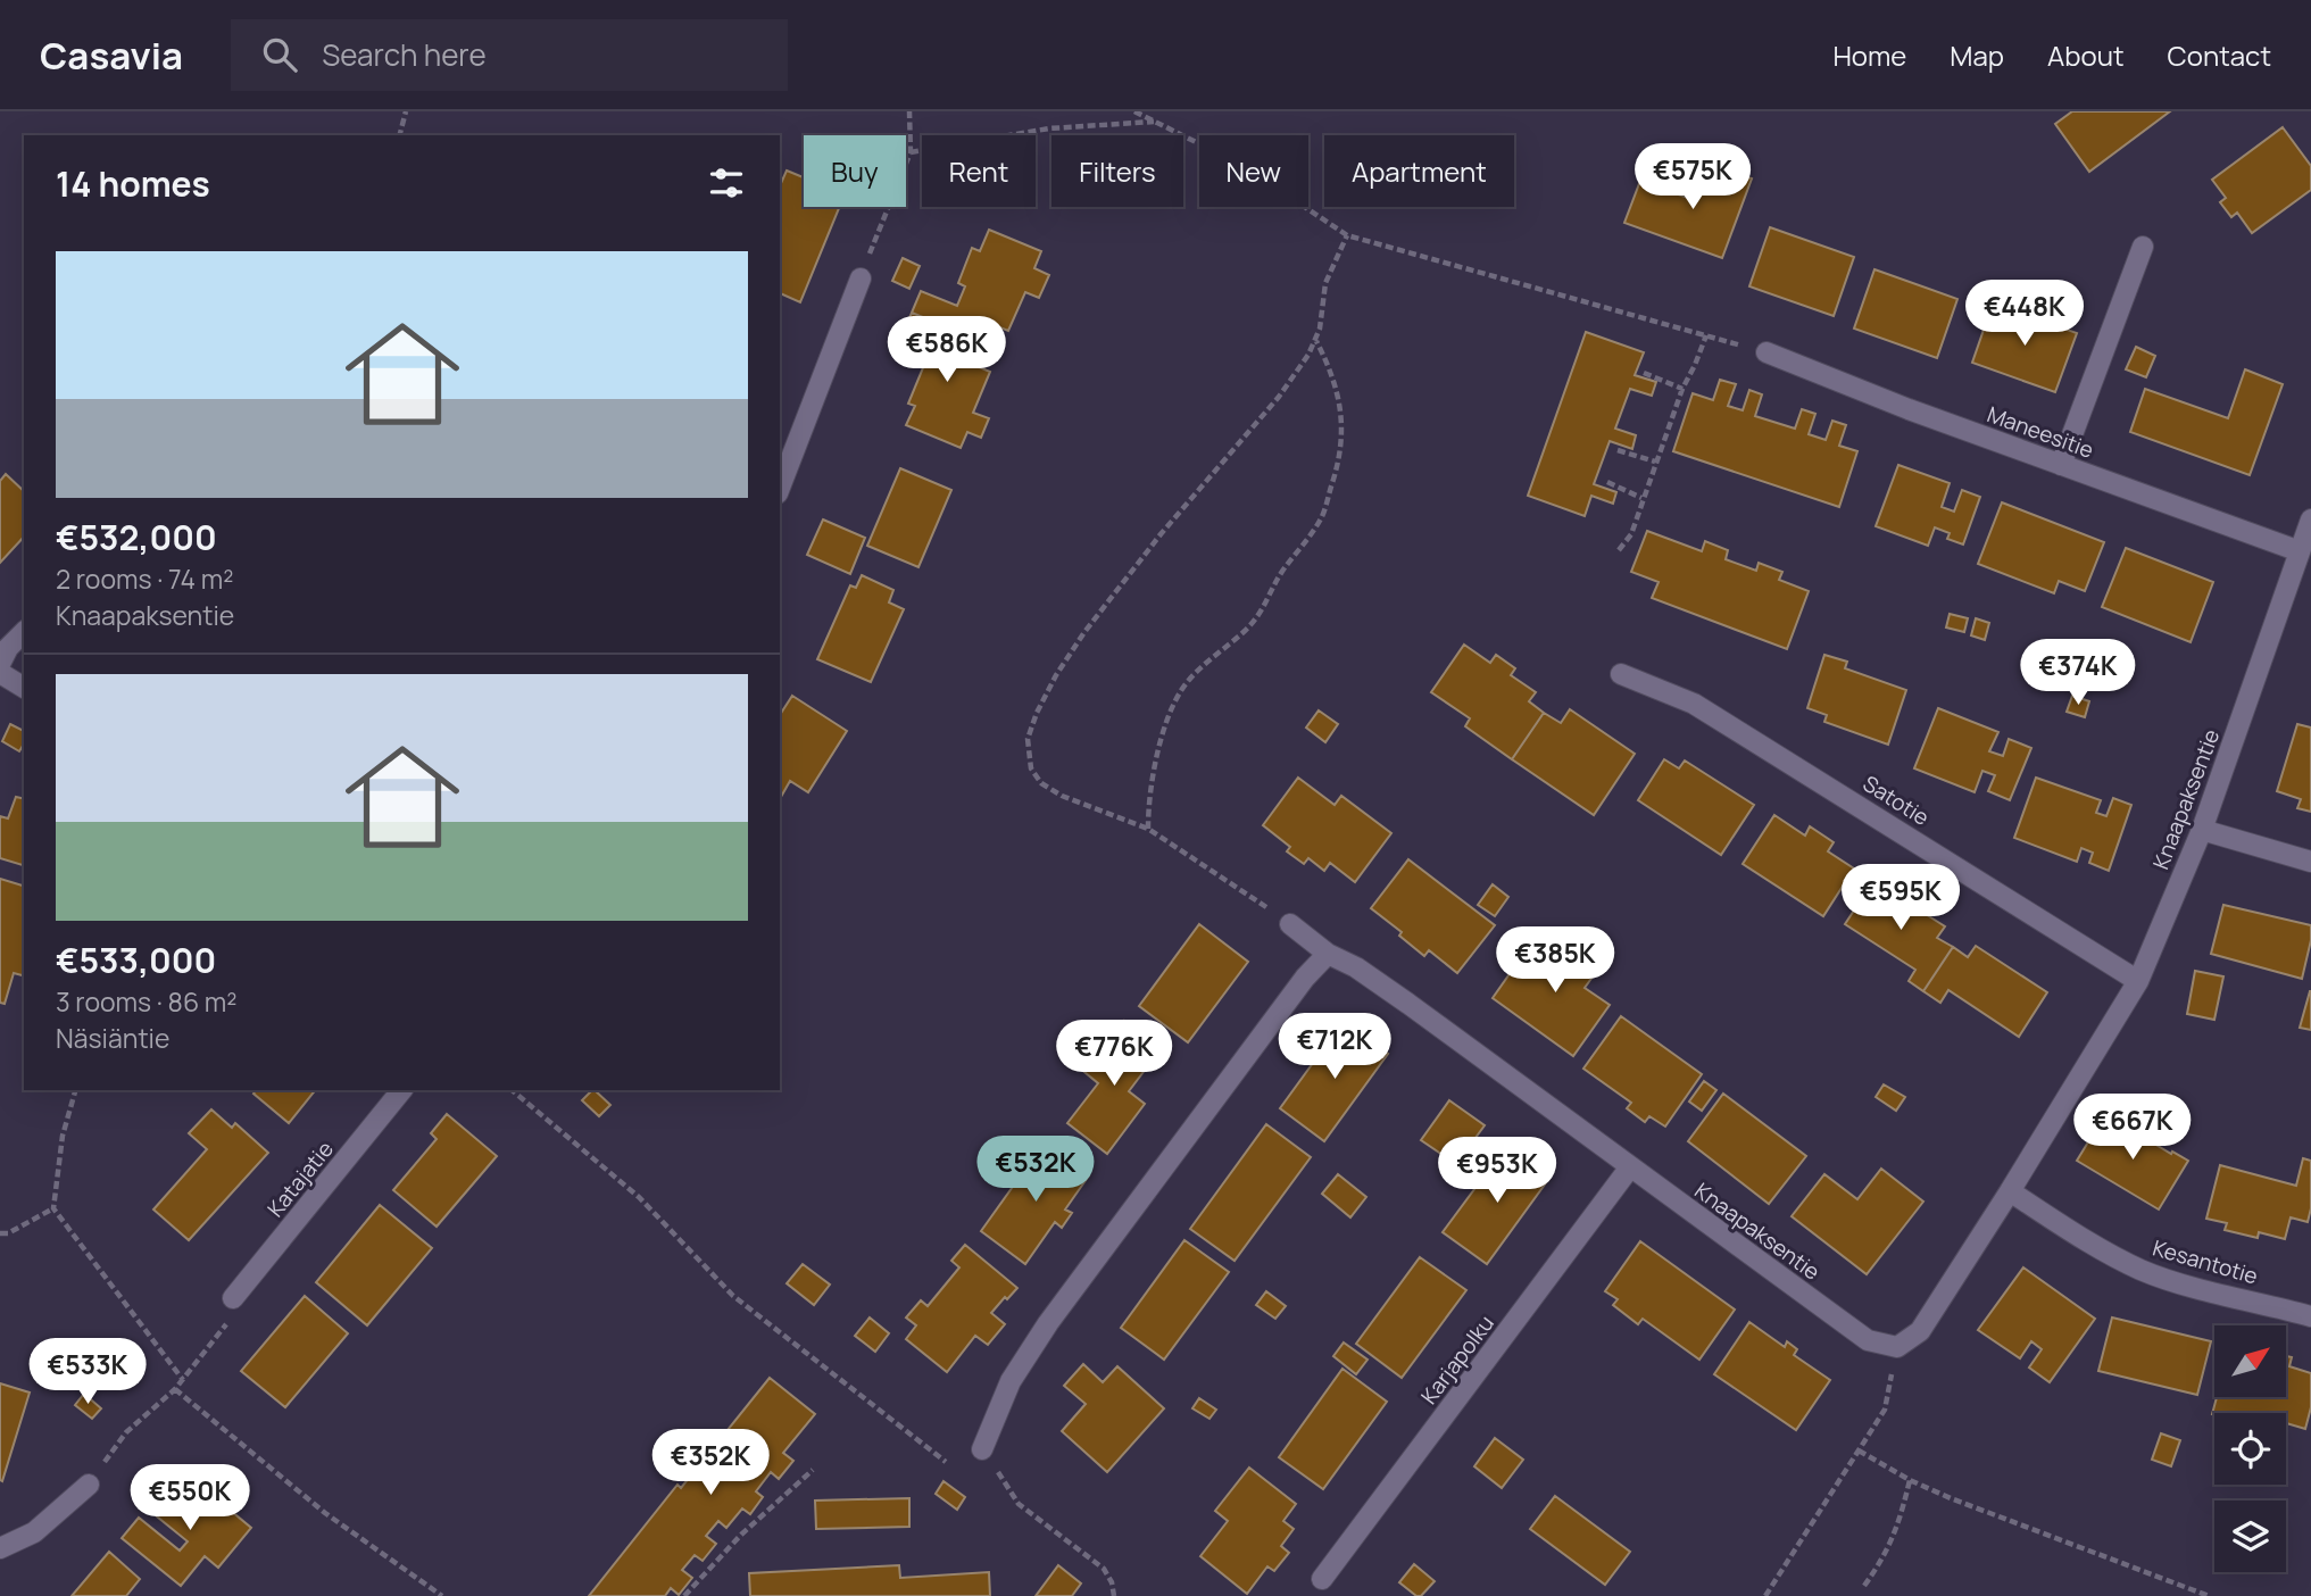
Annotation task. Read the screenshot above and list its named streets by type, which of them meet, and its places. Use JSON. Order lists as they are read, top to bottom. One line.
{"streets":{"street":["Maneesitie","Knaapaksentie","Satotie","Katajatie","Kesantotie","Karjapolku"]},"crossings":[["Maneesitie","Knaapaksentie"],["Knaapaksentie","Satotie"],["Knaapaksentie","Kesantotie"],["Knaapaksentie","Karjapolku"]],"north":"top right","page":{"header":"Casavia","search":"Search here","nav":["Home","Map","About","Contact"],"chip":["Buy","Rent","Filters","New","Apartment"],"heading":"14 homes","price":["€575K","€448K","€586K","€374K","€595K","€385K","€712K","€776K","€667K","€532K","€953K","€533K","€352K","€550K"],"list":[{"name":"€532,000","note":"2 rooms · 74 m² · Knaapaksentie"},{"name":"€533,000","note":"3 rooms · 86 m² · Näsiäntie"}]}}
